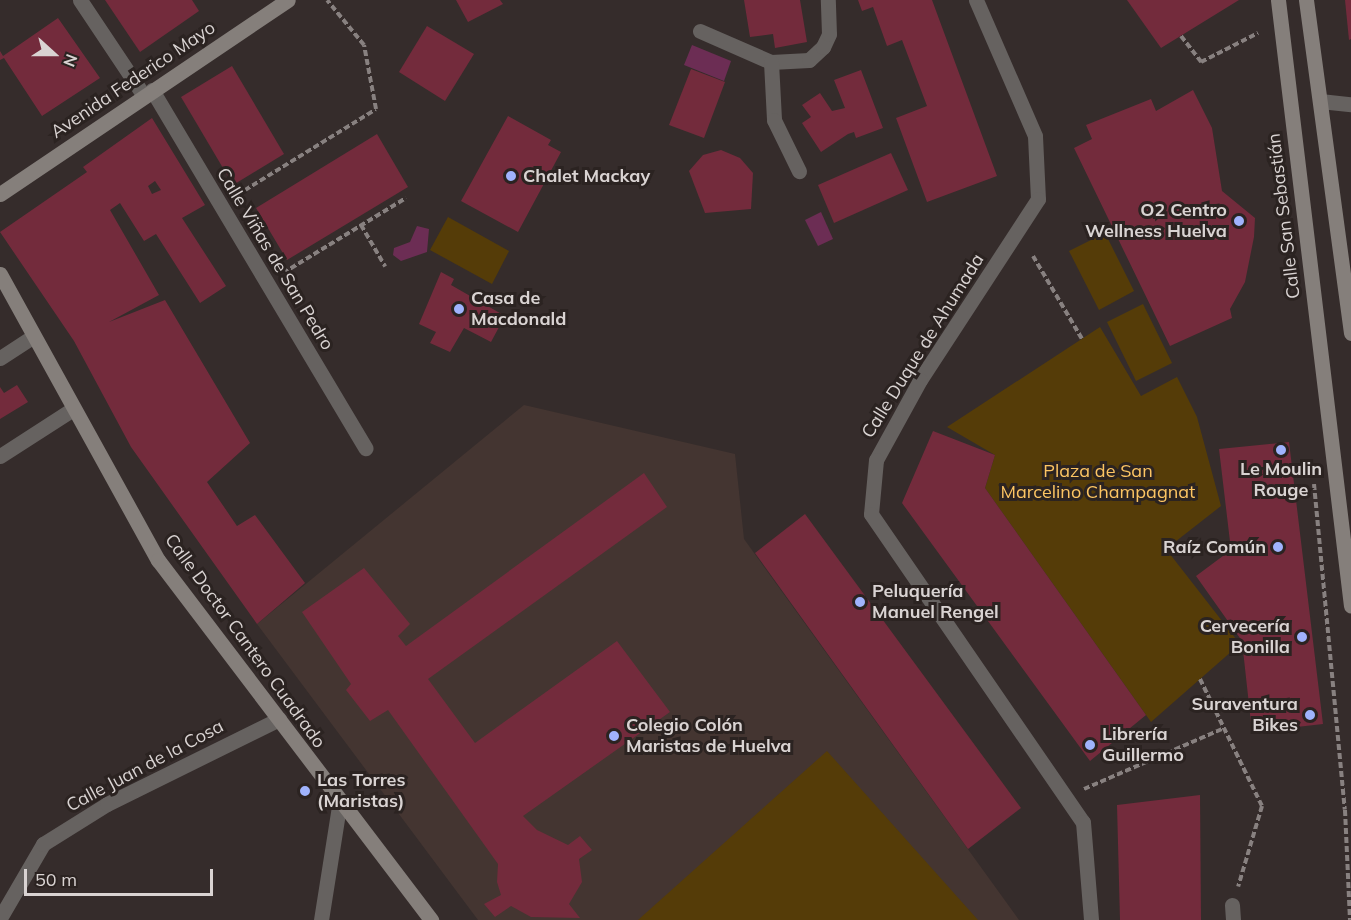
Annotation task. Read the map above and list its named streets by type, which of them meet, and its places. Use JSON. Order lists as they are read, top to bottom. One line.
{"streets":{"street":["Avenida Federico Mayo","Calle San Sebastián","Calle Viñas de San Pedro","Calle Duque de Ahumada","Calle Doctor Cantero Cuadrado","Calle Juan de la Cosa"]},"crossings":[["Avenida Federico Mayo","Calle Viñas de San Pedro"],["Calle Doctor Cantero Cuadrado","Calle Juan de la Cosa"]],"parks":["Plaza de San Marcelino Champagnat"],"places":["Chalet Mackay","O2 Centro Wellness Huelva","Casa de Macdonald","Le Moulin Rouge","Raíz Común","Peluquería Manuel Rengel","Cervecería Bonilla","Suraventura Bikes","Colegio Colón Maristas de Huelva","Librería Guillermo","Las Torres (Maristas)"],"scale_bar":"50 m","north":"right"}
